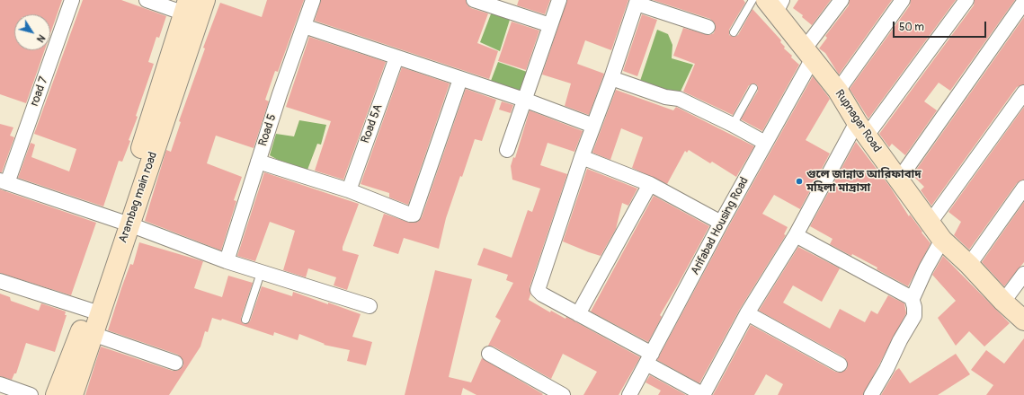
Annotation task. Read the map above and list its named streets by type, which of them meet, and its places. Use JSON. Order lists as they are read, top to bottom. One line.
{"streets":{"street":["road 7","Rupnagar Road","Road 5A","Road 5","Arambag main road","Arifabad Housing Road"]},"crossings":[["Rupnagar Road","Arifabad Housing Road"]],"places":["গুলে জান্নাত আরিফাবাদ মহিলা মাদ্রাসা"],"scale_bar":"50 m","north":"bottom right"}
